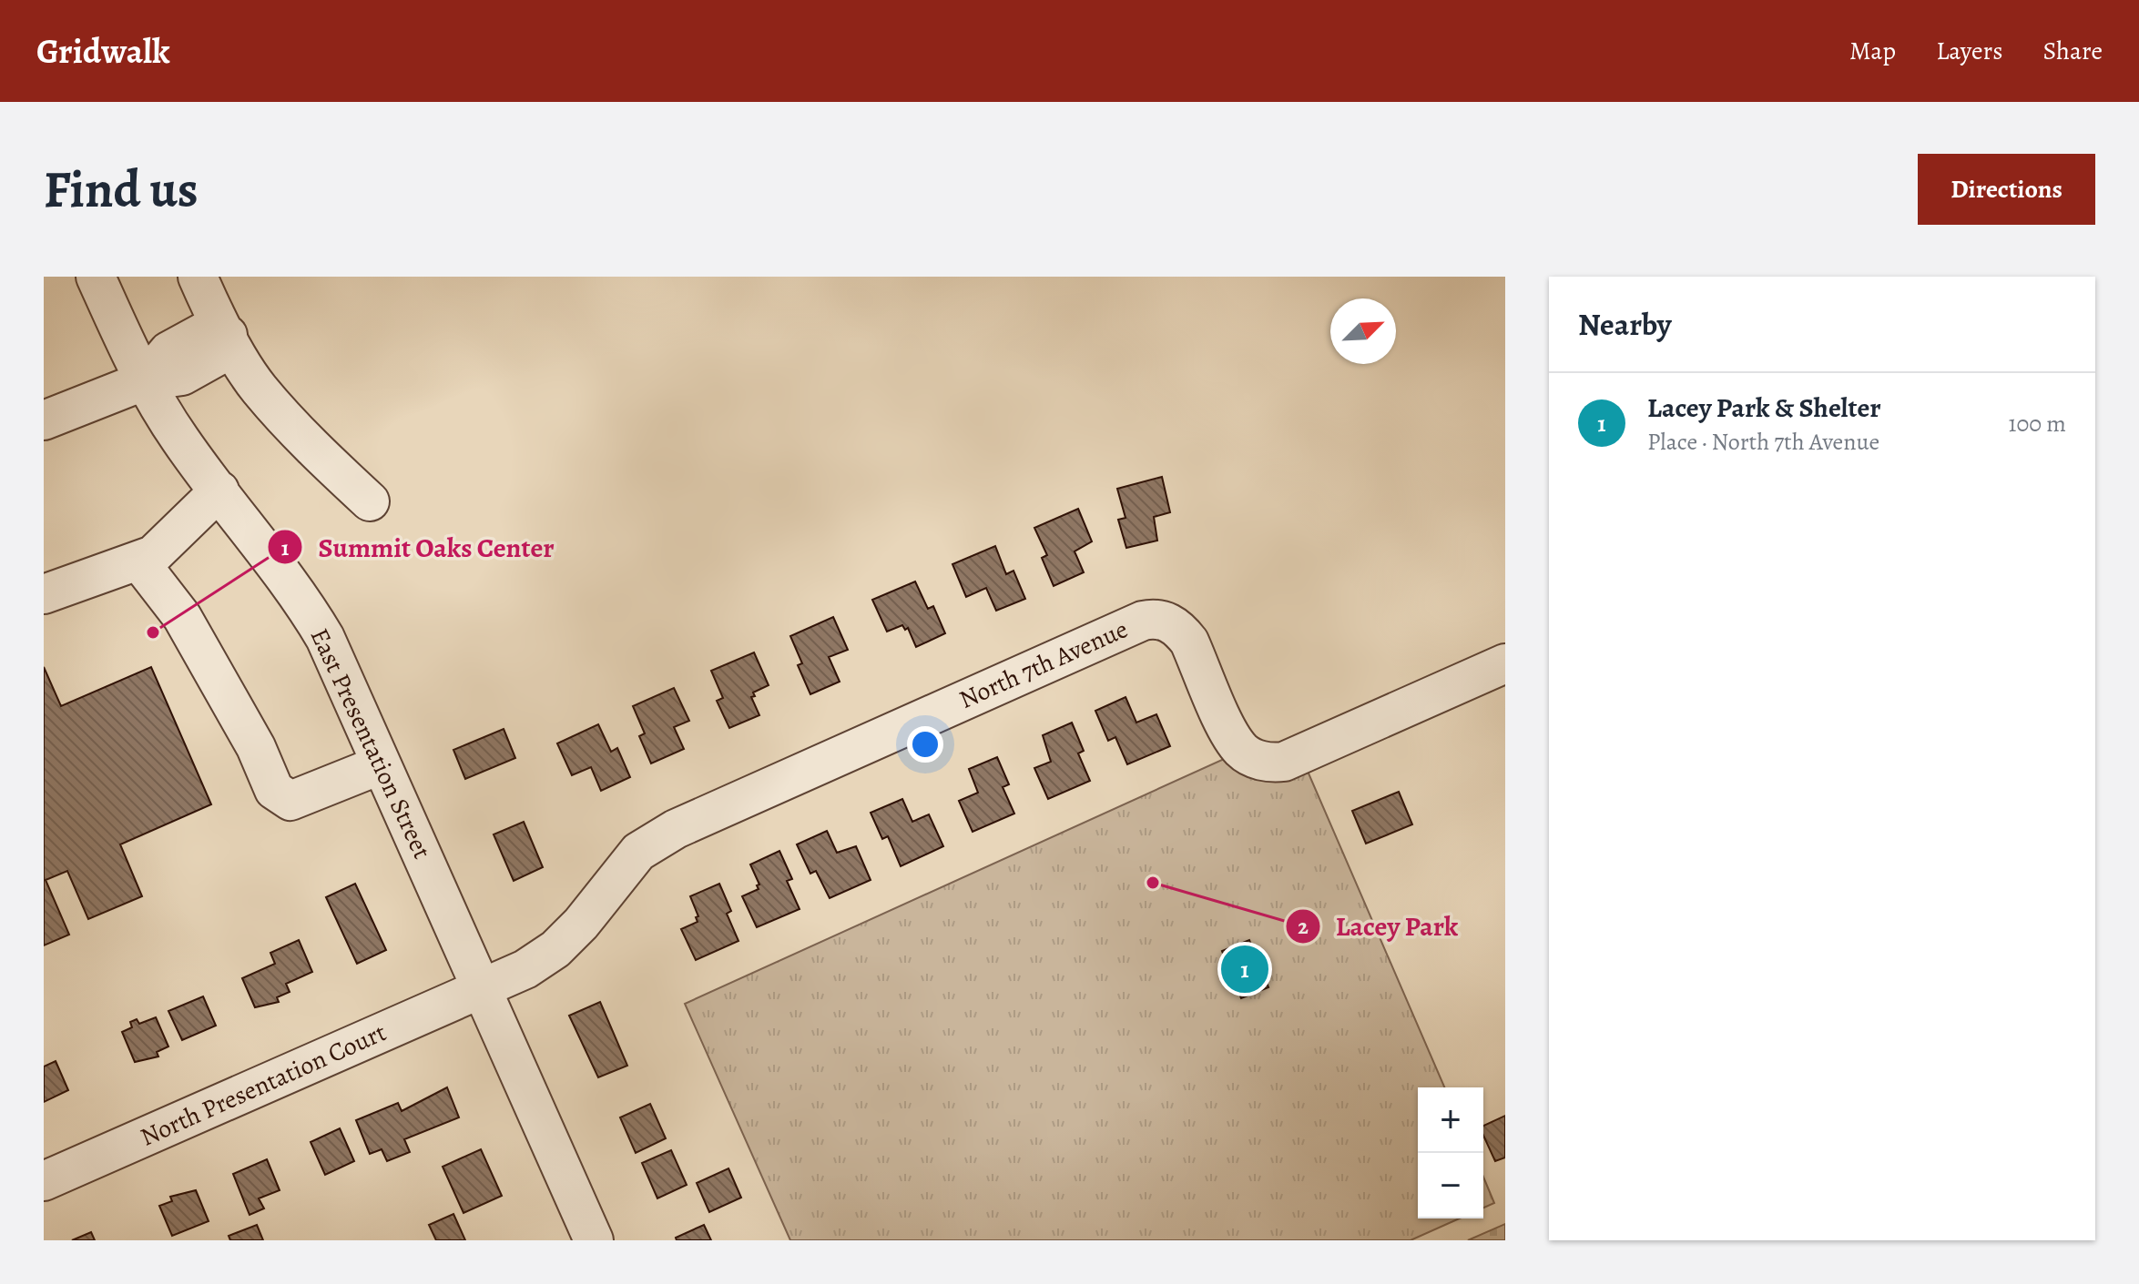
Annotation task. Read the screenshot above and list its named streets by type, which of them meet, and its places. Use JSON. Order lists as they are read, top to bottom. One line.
{"streets":{"street":["North 7th Avenue","East Presentation Street","North Presentation Court"]},"crossings":[["North 7th Avenue","East Presentation Street"],["North 7th Avenue","North Presentation Court"],["East Presentation Street","North Presentation Court"]],"places":["Summit Oaks Center","Lacey Park"],"north":"top right","page":{"header":"Gridwalk","nav":["Map","Layers","Share"],"buttons":"Directions","title":"Find us","heading":"Nearby","list":[{"mark":"1","name":"Lacey Park & Shelter","note":"Place · North 7th Avenue","value":"100 m"}],"pins":"1","map_buttons":["+","−"]}}
